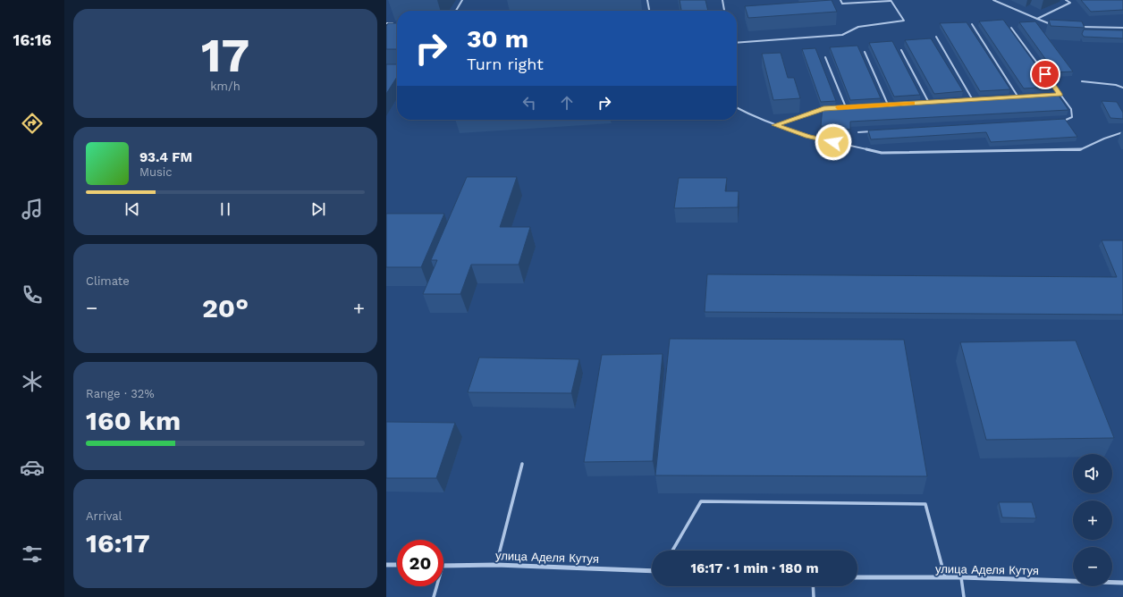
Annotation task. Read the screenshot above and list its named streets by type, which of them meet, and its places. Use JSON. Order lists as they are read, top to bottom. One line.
{"streets":{"street":["улица Аделя Кутуя"]},"page":{"tabs":"16:16","tile":[["17","km/h"],"Climate",["Range · 32%","160 km"],["Arrival","16:17"]],"turn":["30 m","Turn right"],"song":["93.4 FM","Music"],"heat":["−","20°","+"],"map_buttons":["+","−"],"limit":"20","trip":"16:17 · 1 min · 180 m"}}
